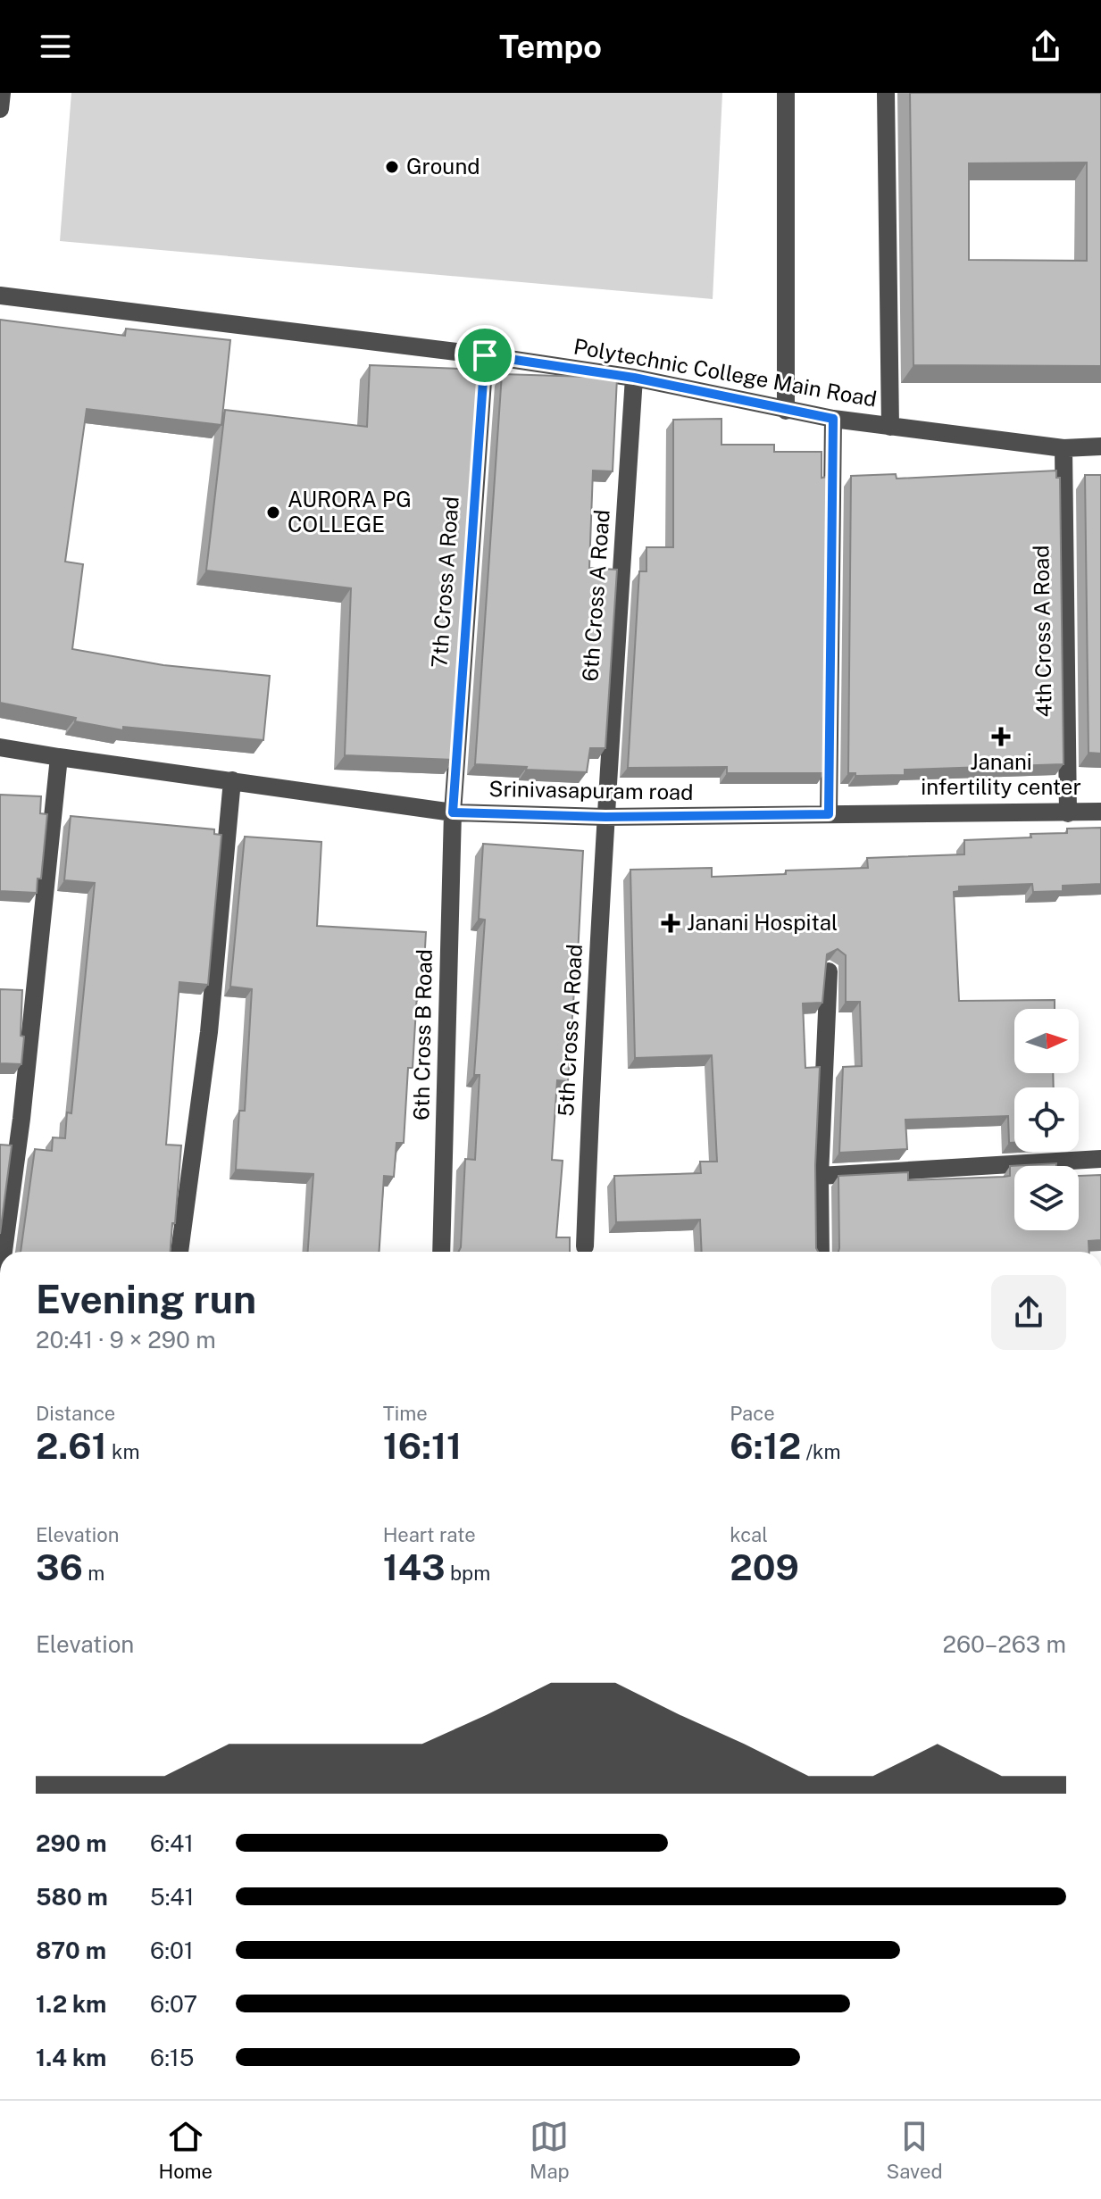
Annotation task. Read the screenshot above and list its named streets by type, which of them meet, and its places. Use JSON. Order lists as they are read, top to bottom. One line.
{"streets":{"street":["Polytechnic College Main Road","7th Cross A Road","6th Cross A Road","4th Cross A Road","Srinivasapuram road","5th Cross A Road","6th Cross B Road"]},"crossings":[["Polytechnic College Main Road","7th Cross A Road"],["Polytechnic College Main Road","6th Cross A Road"],["Polytechnic College Main Road","4th Cross A Road"],["7th Cross A Road","Srinivasapuram road"],["7th Cross A Road","6th Cross B Road"],["6th Cross A Road","Srinivasapuram road"],["6th Cross A Road","5th Cross A Road"],["4th Cross A Road","Srinivasapuram road"],["Srinivasapuram road","5th Cross A Road"],["Srinivasapuram road","6th Cross B Road"]],"places":{"other":["Ground","AURORA PG COLLEGE"],"health":["Janani infertility center","Janani Hospital"]},"north":"right","page":{"header":"Tempo","heading":["Evening run","20:41 · 9 × 290 m"],"stats":[["Distance","2.61 km"],["Time","16:11"],["Pace","6:12 /km"],["Elevation","36 m"],["Heart rate","143 bpm"],["kcal","209"]],"chart":["Elevation","260–263 m"],"list":[{"name":"290 m","note":"6:41"},{"name":"580 m","note":"5:41"},{"name":"870 m","note":"6:01"},{"name":"1.2 km","note":"6:07"},{"name":"1.4 km","note":"6:15"}],"tabs":["Home","Map","Saved"]}}
